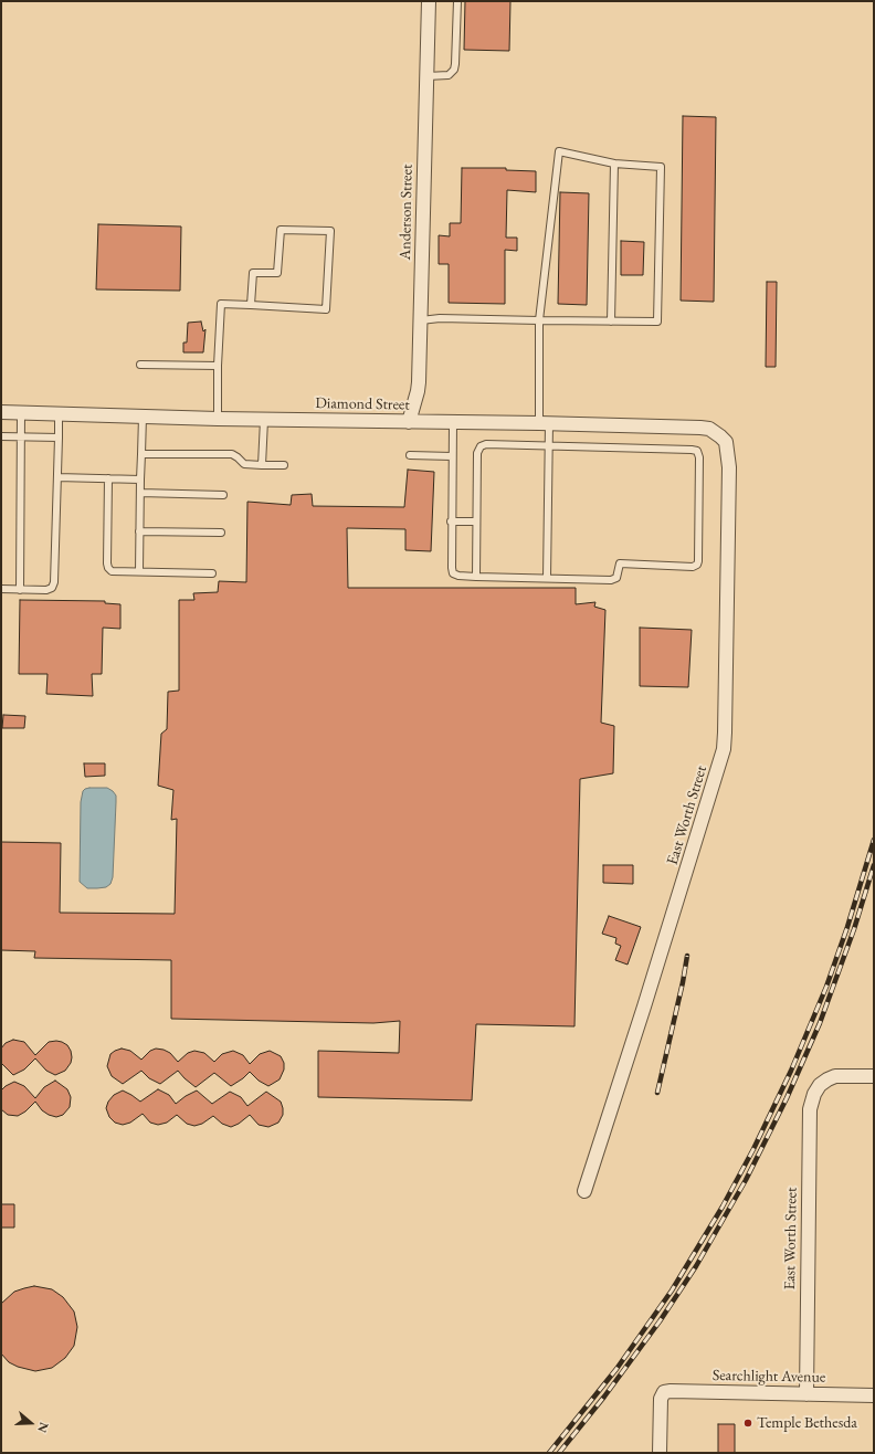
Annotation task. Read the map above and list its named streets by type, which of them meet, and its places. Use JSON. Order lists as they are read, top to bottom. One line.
{"streets":{"street":["Anderson Street","Diamond Street","East Worth Street","Searchlight Avenue"]},"crossings":[["Anderson Street","Diamond Street"],["Diamond Street","East Worth Street"],["East Worth Street","Searchlight Avenue"]],"places":["Temple Bethesda"],"north":"right"}
